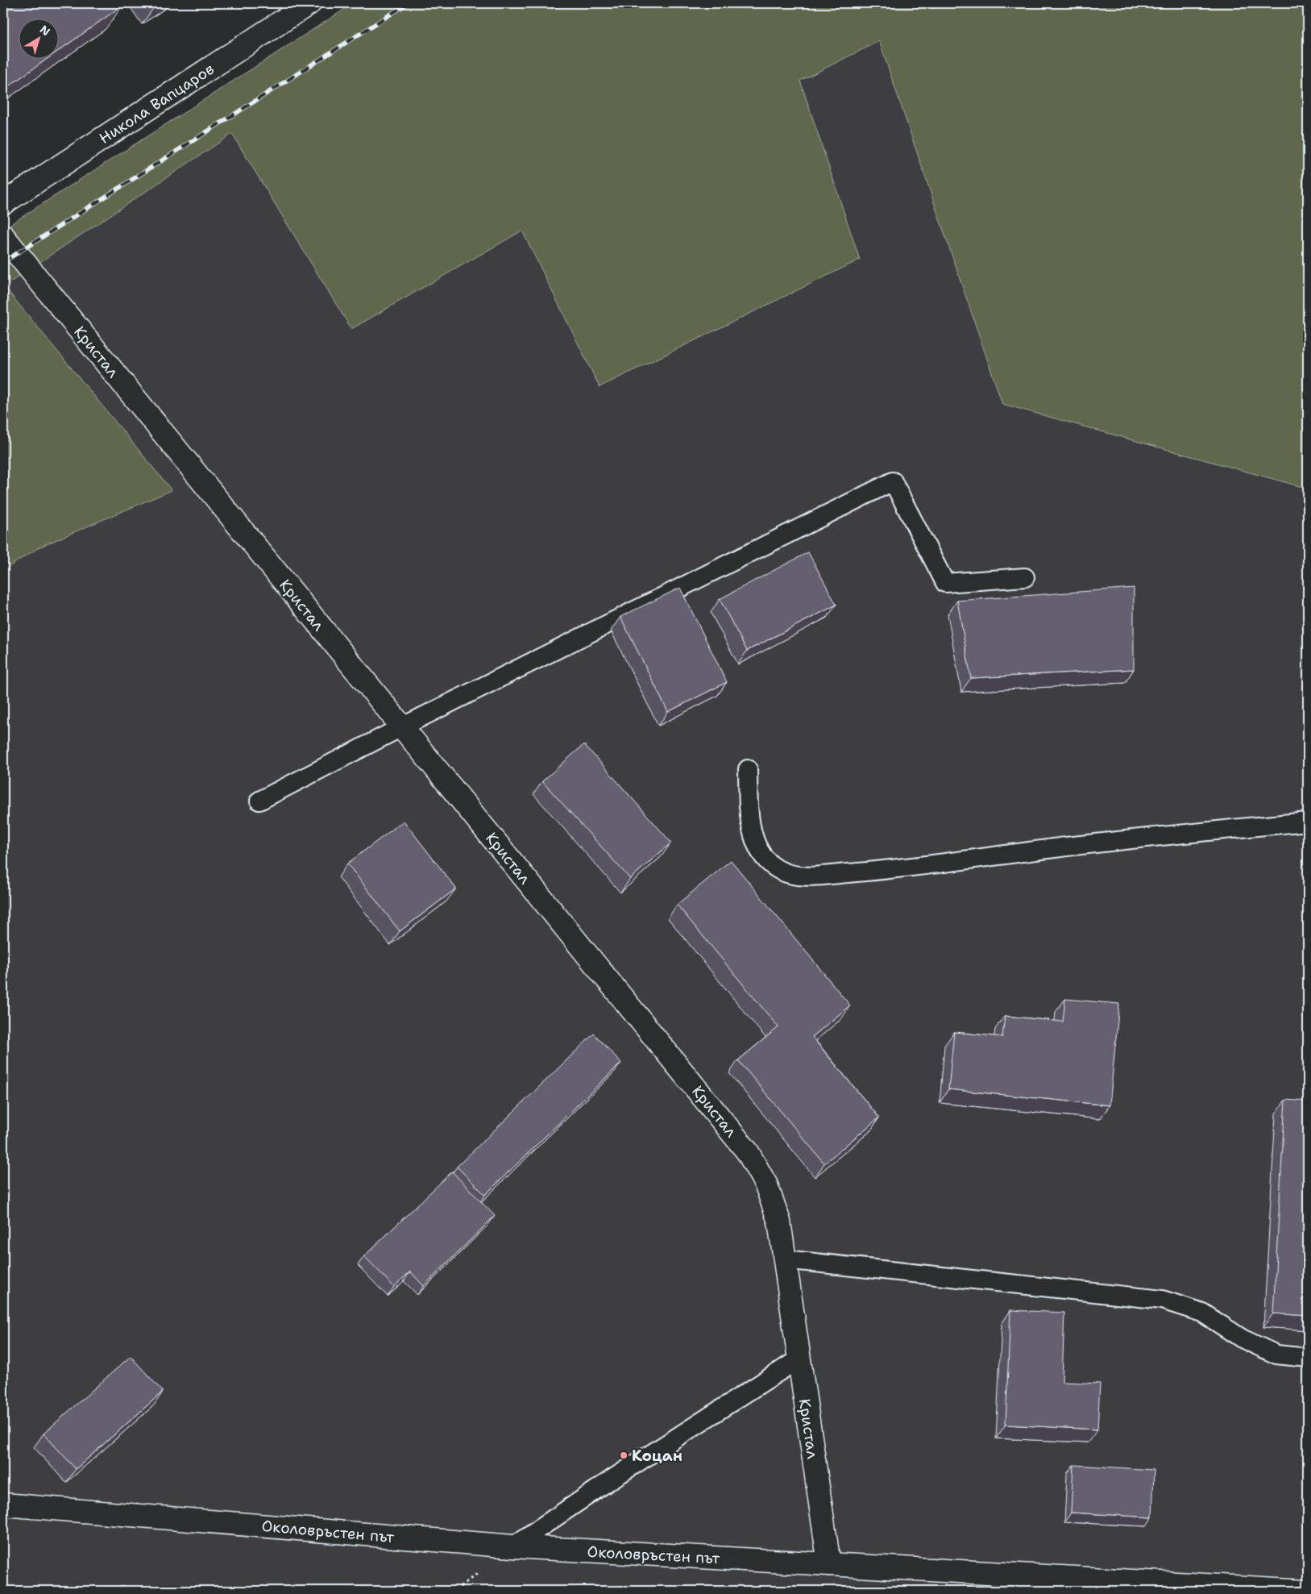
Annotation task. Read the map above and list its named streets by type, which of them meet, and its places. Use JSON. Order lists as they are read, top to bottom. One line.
{"streets":{"street":["Никола Вапцаров","Кристал","Околовръстен път"]},"crossings":[["Кристал","Околовръстен път"]],"places":["Коцан"],"north":"top right"}
